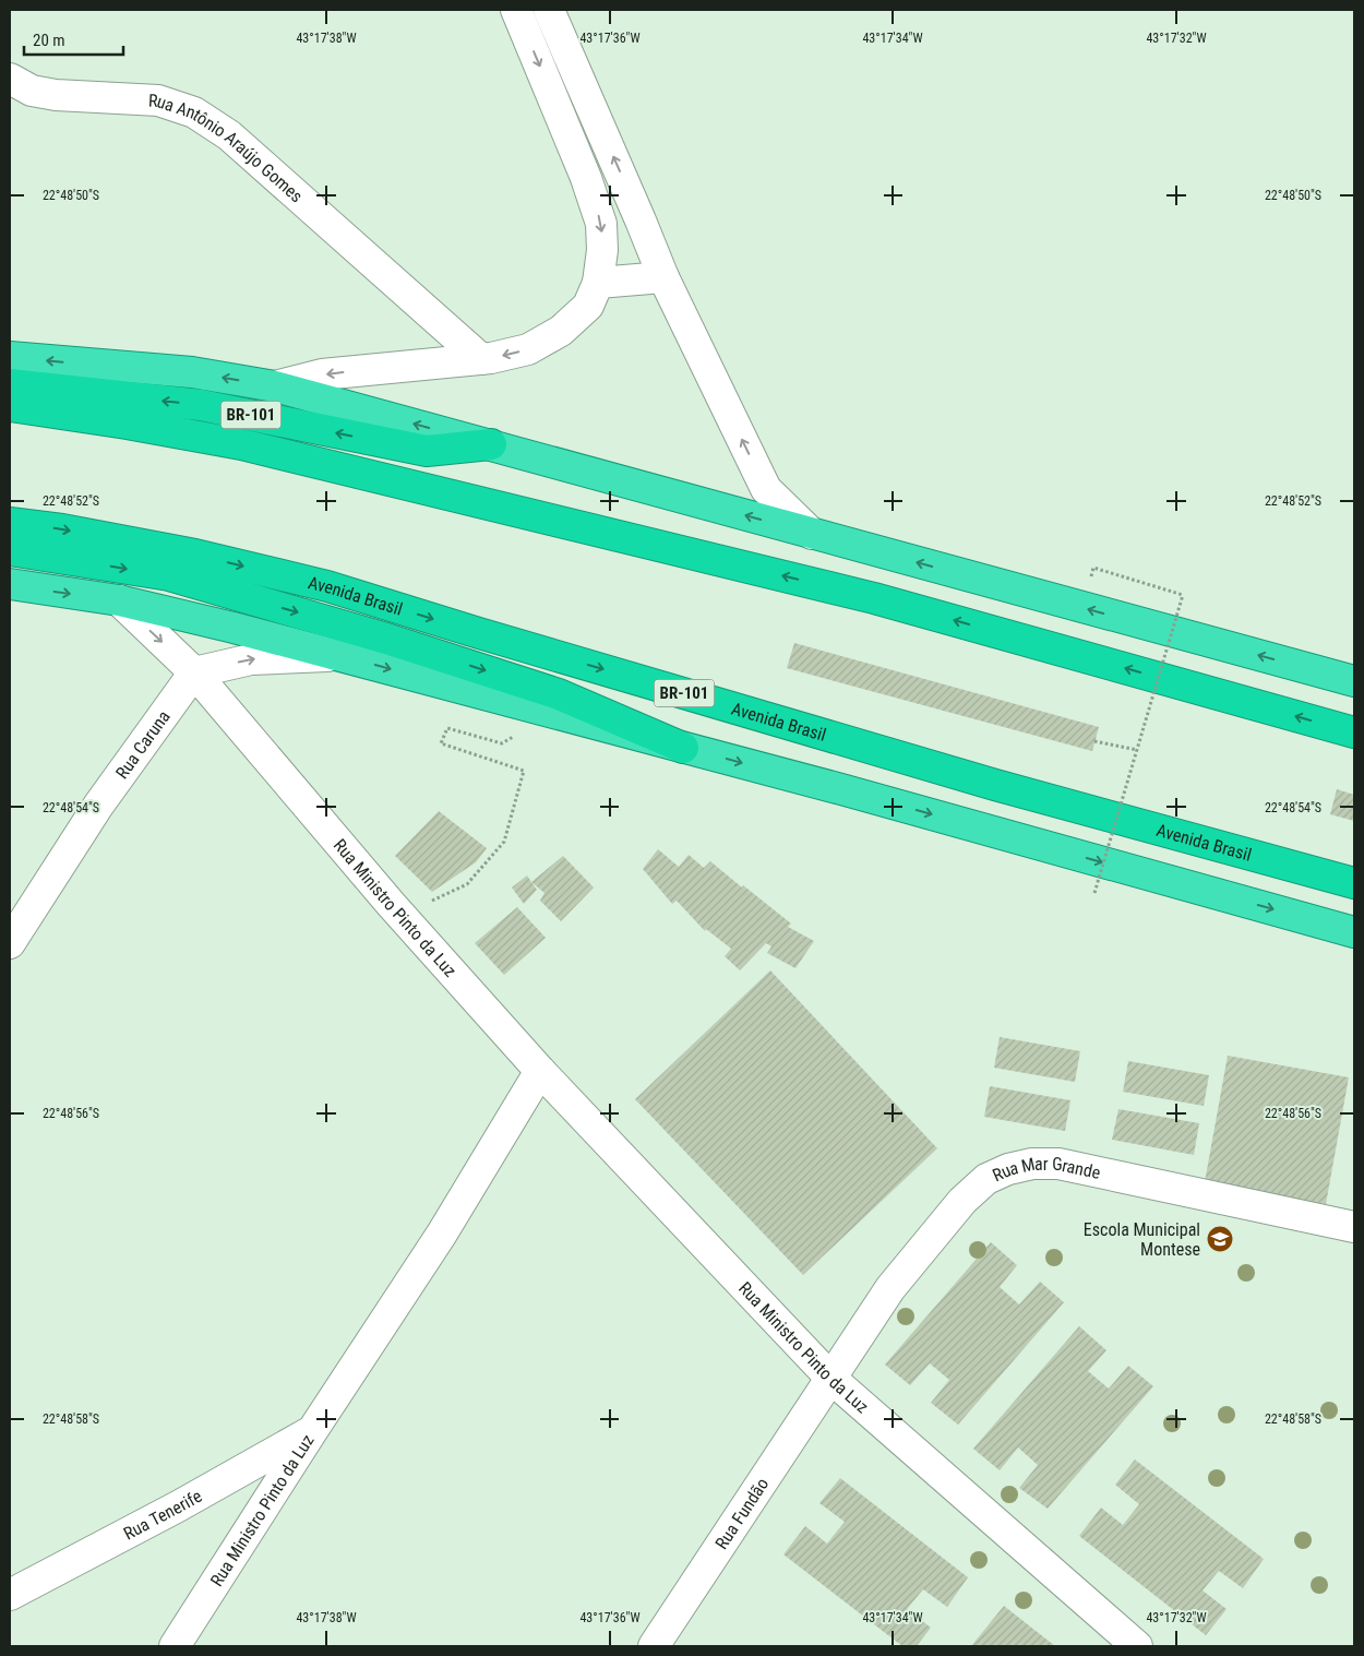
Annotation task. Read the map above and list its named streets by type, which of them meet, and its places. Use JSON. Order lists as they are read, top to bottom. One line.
{"streets":{"highway":["BR-101","Avenida Brasil"],"street":["Rua Antônio Araújo Gomes","Rua Caruna","Rua Ministro Pinto da Luz","Rua Mar Grande","Rua Fundão","Rua Tenerife"]},"crossings":[["Rua Caruna","Rua Ministro Pinto da Luz"],["Rua Ministro Pinto da Luz","Rua Mar Grande"],["Rua Ministro Pinto da Luz","Rua Fundão"],["Rua Ministro Pinto da Luz","Rua Tenerife"],["Rua Mar Grande","Rua Fundão"]],"places":{"school or university":["Escola Municipal Montese"]},"scale_bar":"20 m","coordinates":["43°17'38\"W","43°17'36\"W","43°17'34\"W","43°17'32\"W","22°48'50\"S","22°48'52\"S","22°48'54\"S","22°48'56\"S","22°48'58\"S"]}
